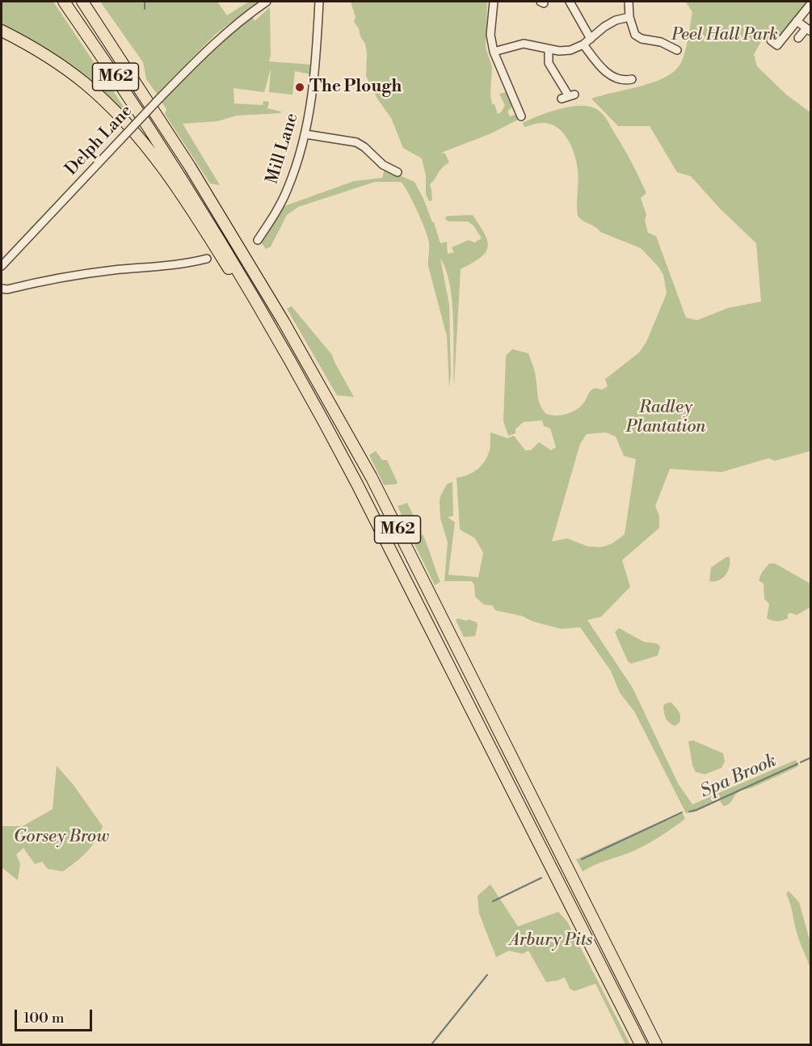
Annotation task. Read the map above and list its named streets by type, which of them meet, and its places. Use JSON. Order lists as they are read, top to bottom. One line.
{"streets":{"highway":["M62"],"street":["Delph Lane","Mill Lane"]},"water":["Spa Brook"],"parks":["Peel Hall Park","Radley Plantation","Gorsey Brow","Arbury Pits"],"places":["The Plough"],"scale_bar":"100 m"}
